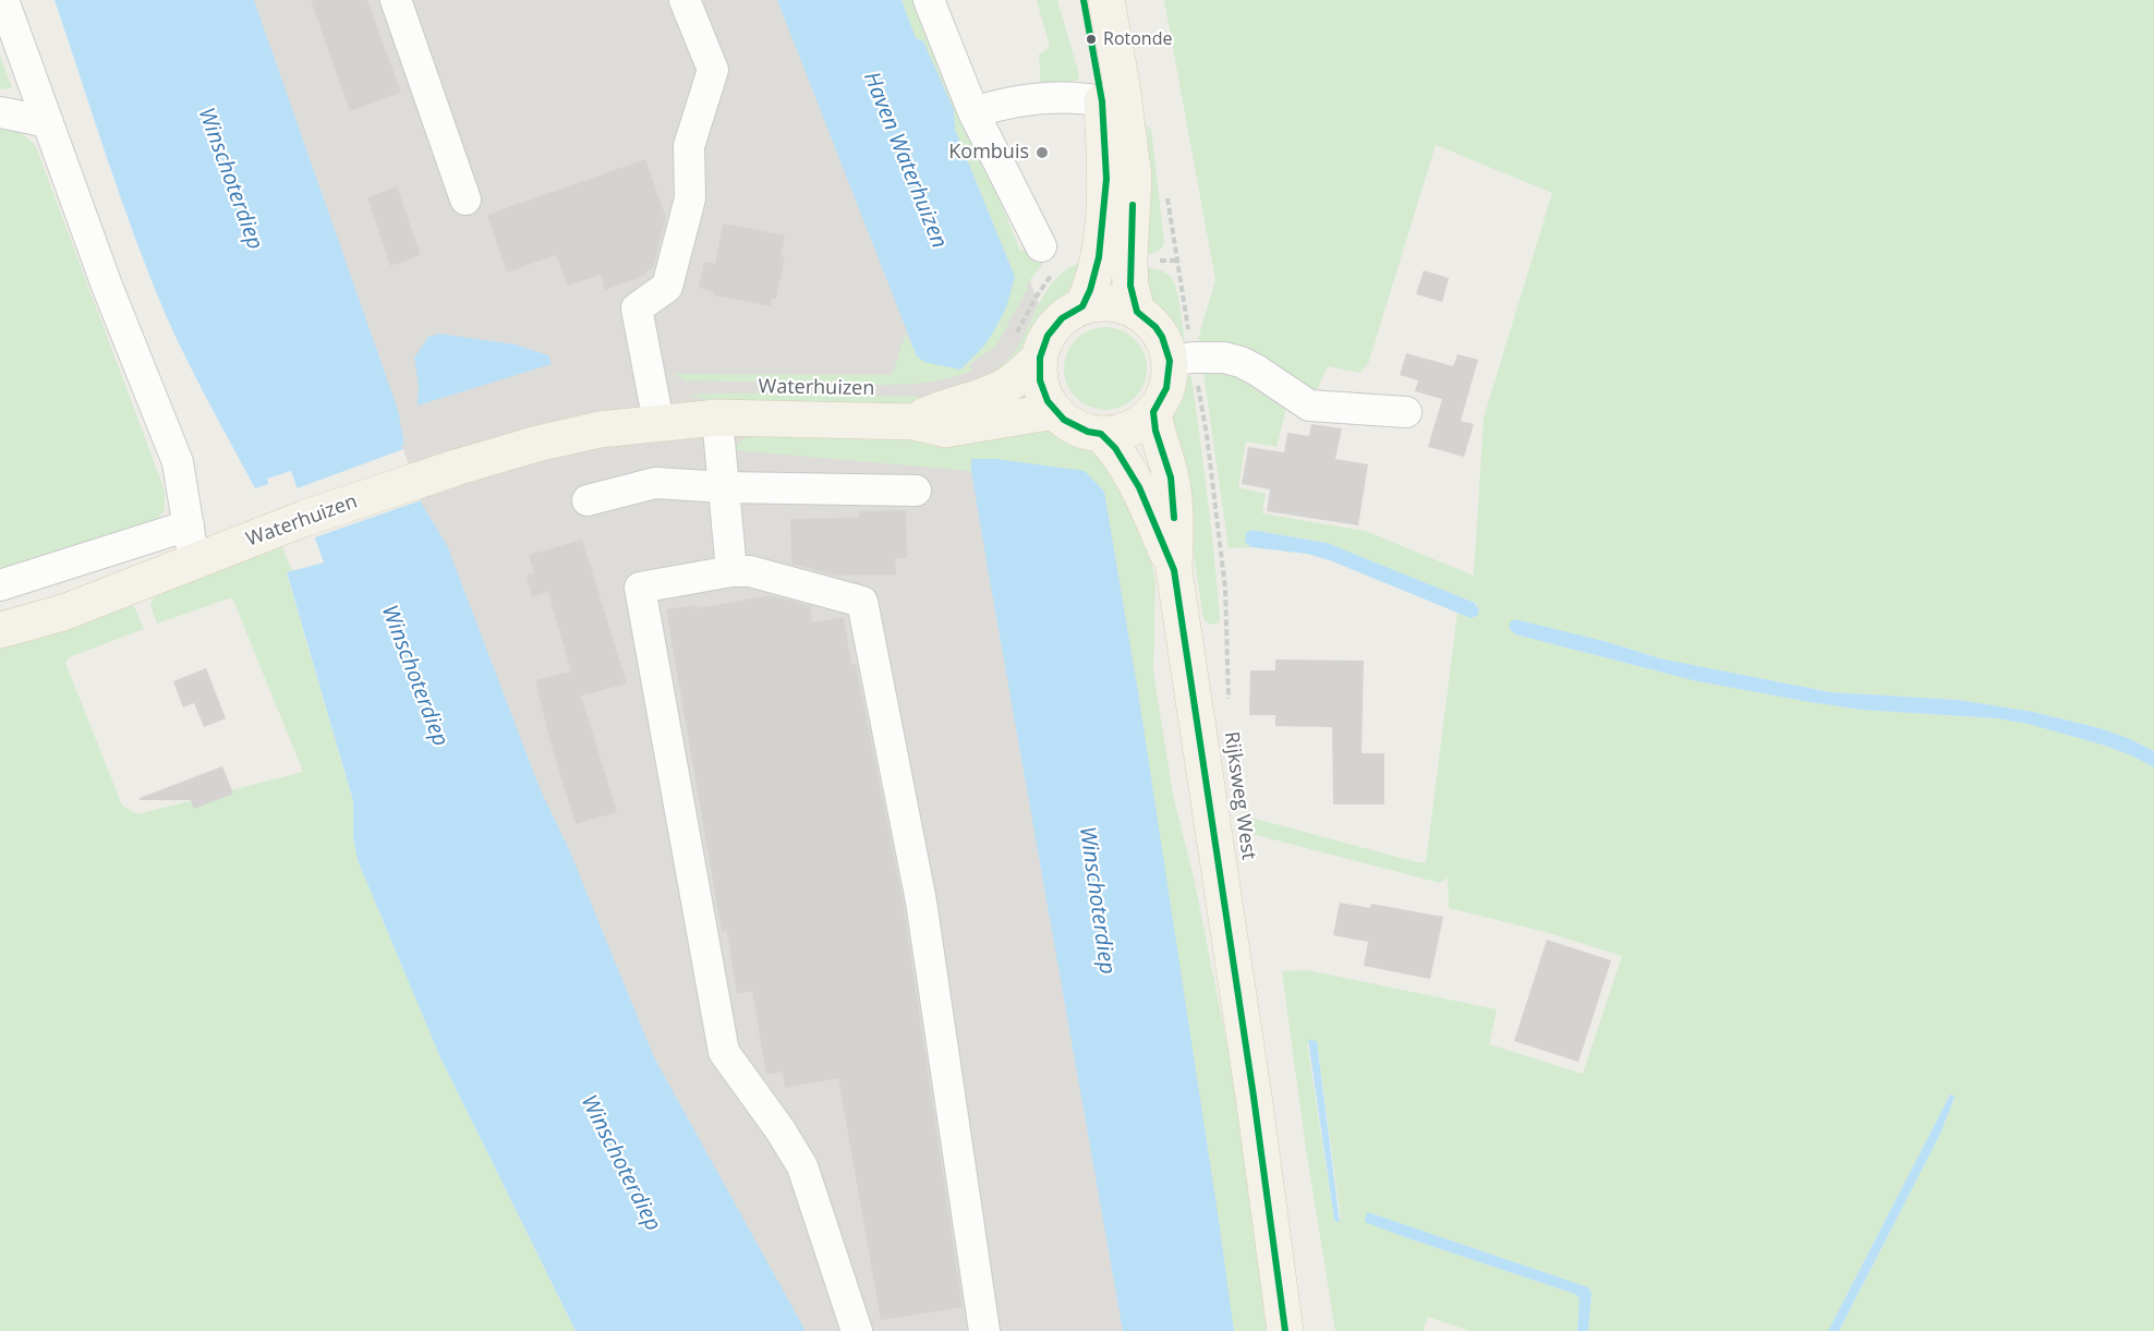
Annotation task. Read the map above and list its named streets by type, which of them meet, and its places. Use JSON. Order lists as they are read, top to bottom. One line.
{"streets":{"main road":["Waterhuizen","Rijksweg West"]},"crossings":[["Waterhuizen","Rijksweg West"]],"water":["Haven Waterhuizen","Winschoterdiep"],"places":["Rotonde","Kombuis"]}
